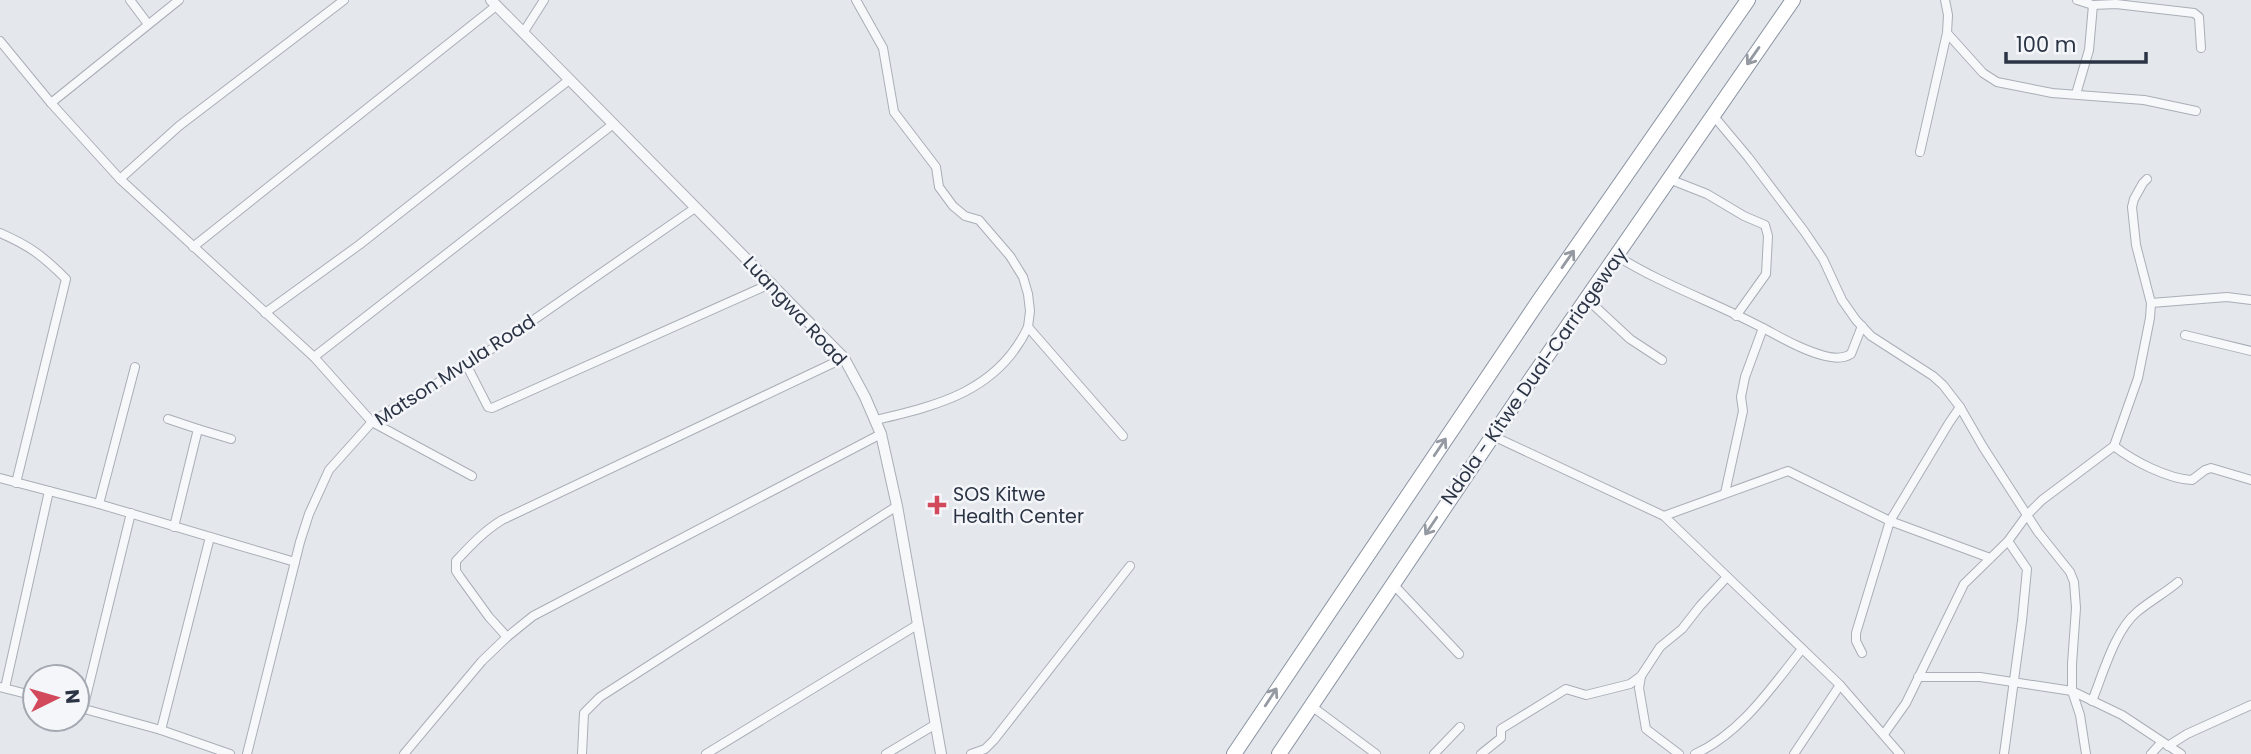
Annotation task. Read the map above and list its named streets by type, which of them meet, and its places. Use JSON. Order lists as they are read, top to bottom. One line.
{"streets":{"highway":["Ndola - Kitwe Dual-Carriageway"],"street":["Luangwa Road","Matson Mvula Road"]},"crossings":[["Luangwa Road","Matson Mvula Road"]],"places":{"health":["SOS Kitwe Health Center"]},"scale_bar":"100 m","north":"right"}
